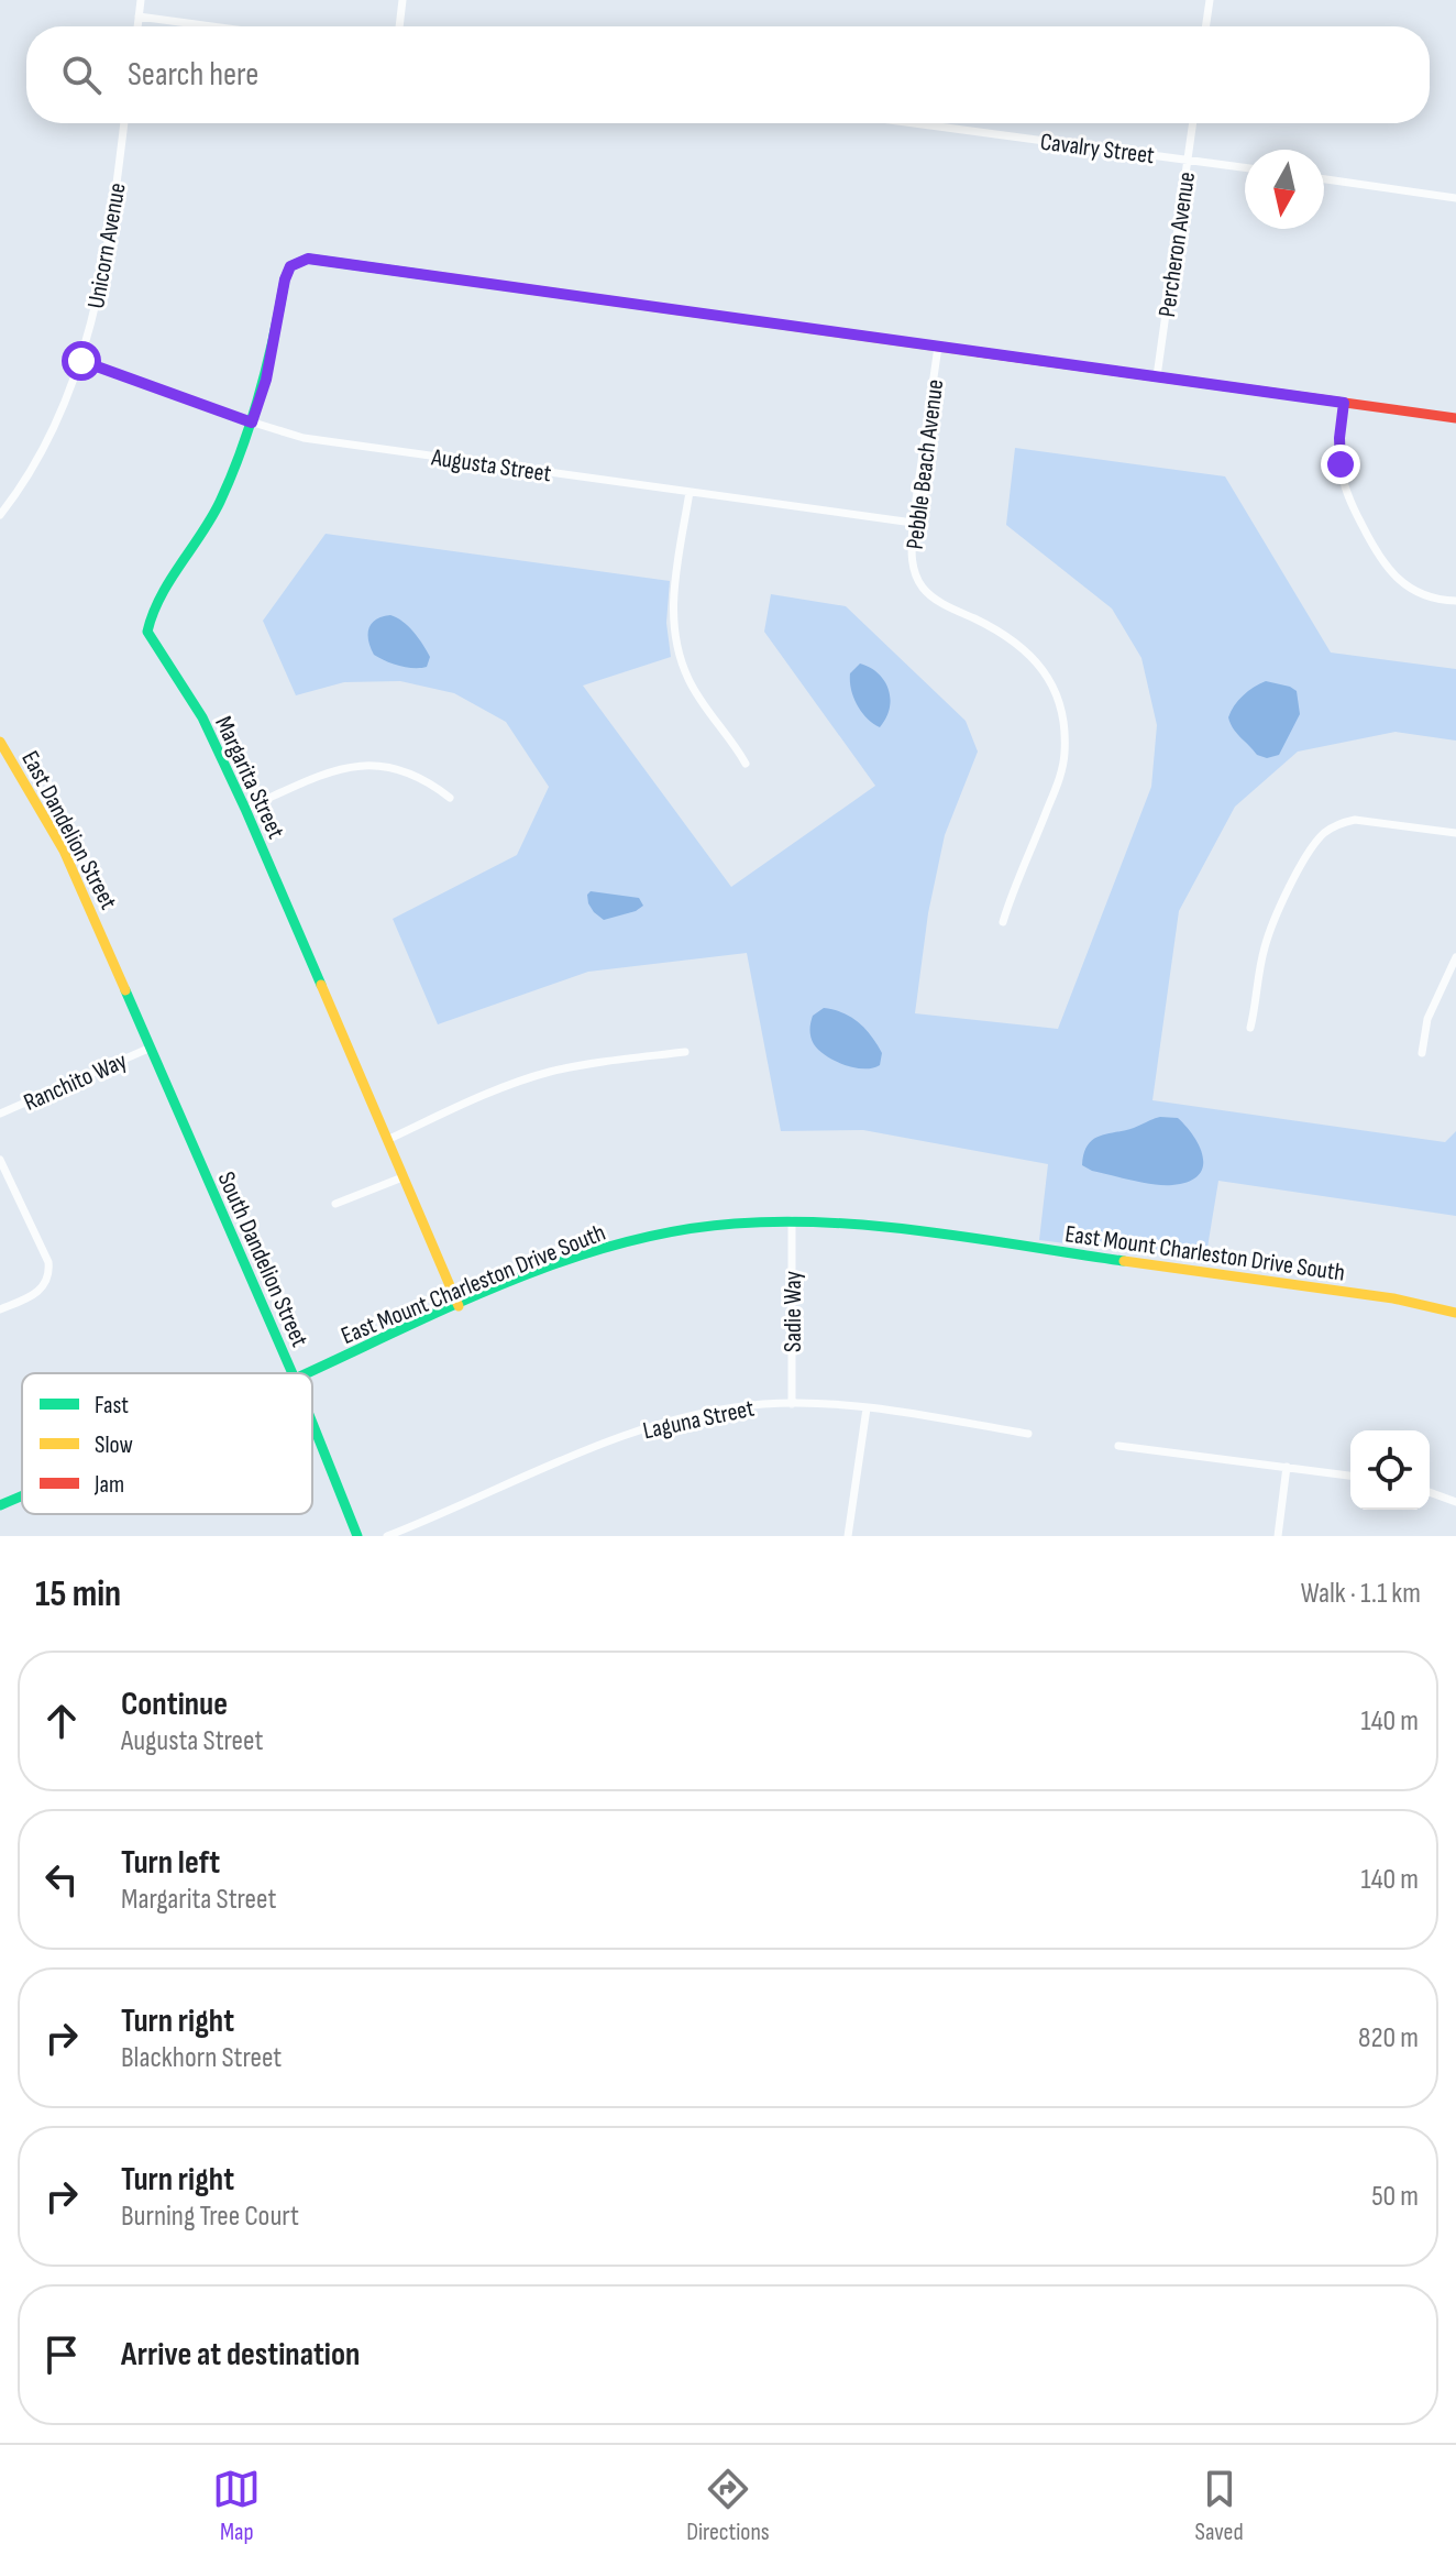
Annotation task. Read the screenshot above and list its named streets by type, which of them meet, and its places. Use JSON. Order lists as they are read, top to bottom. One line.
{"streets":{"street":["Cavalry Street","Percheron Avenue","Unicorn Avenue","Augusta Street","Pebble Beach Avenue","Margarita Street","East Dandelion Street","Ranchito Way","East Mount Charleston Drive South","South Dandelion Street","Sadie Way","Laguna Street"]},"crossings":[["Cavalry Street","Percheron Avenue"],["Unicorn Avenue","Augusta Street"],["Augusta Street","Pebble Beach Avenue"],["Augusta Street","Margarita Street"],["Pebble Beach Avenue","Margarita Street"],["Margarita Street","East Mount Charleston Drive South"],["East Dandelion Street","Ranchito Way"],["East Dandelion Street","South Dandelion Street"],["Ranchito Way","South Dandelion Street"],["East Mount Charleston Drive South","Sadie Way"],["Sadie Way","Laguna Street"]],"legend":["Fast","Slow","Jam"],"north":"bottom","page":{"search":"Search here","heading":["15 min","Walk · 1.1 km"],"list":[["Continue","Augusta Street","140 m"],["Turn left","Margarita Street","140 m"],["Turn right","Blackhorn Street","820 m"],["Turn right","Burning Tree Court","50 m"],"Arrive at destination"],"nav":["Map","Directions","Saved"]}}
